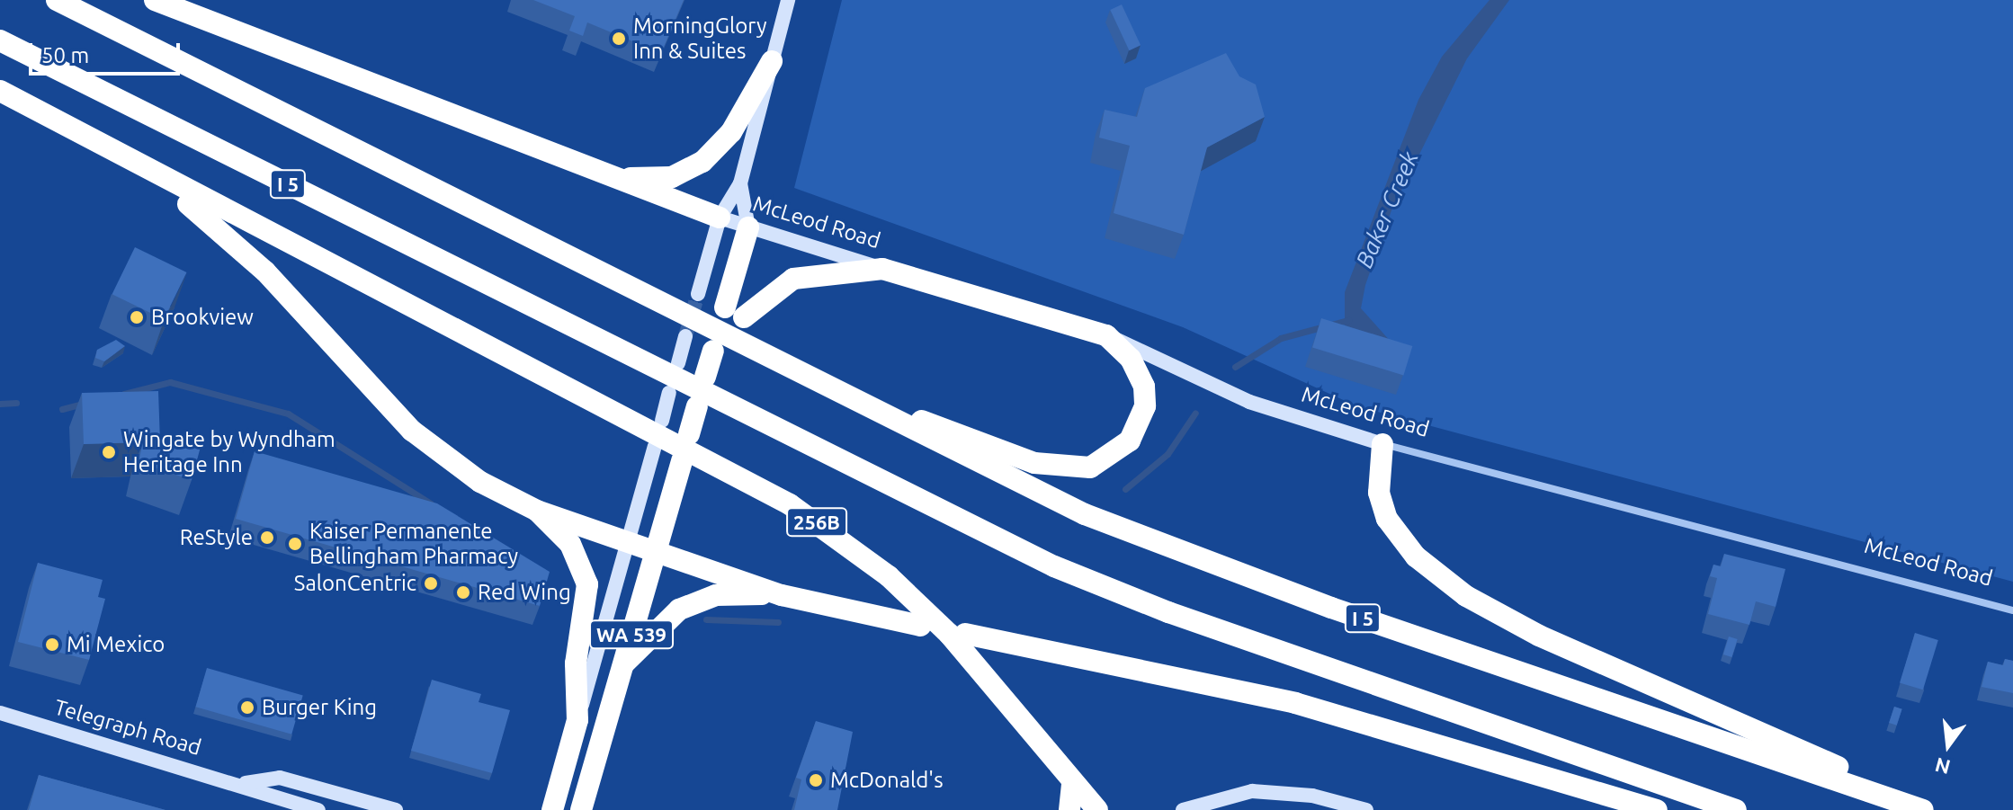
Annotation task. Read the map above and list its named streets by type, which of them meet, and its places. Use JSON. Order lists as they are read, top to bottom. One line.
{"streets":{"highway":["I 5","McLeod Road","256B","WA 539"],"main road":["Telegraph Road"]},"water":["Baker Creek"],"places":["MorningGlory Inn & Suites","Brookview","Wingate by Wyndham Heritage Inn","ReStyle","Kaiser Permanente Bellingham Pharmacy","SalonCentric","Red Wing","Mi Mexico","Burger King","McDonald's"],"scale_bar":"50 m","north":"bottom"}
